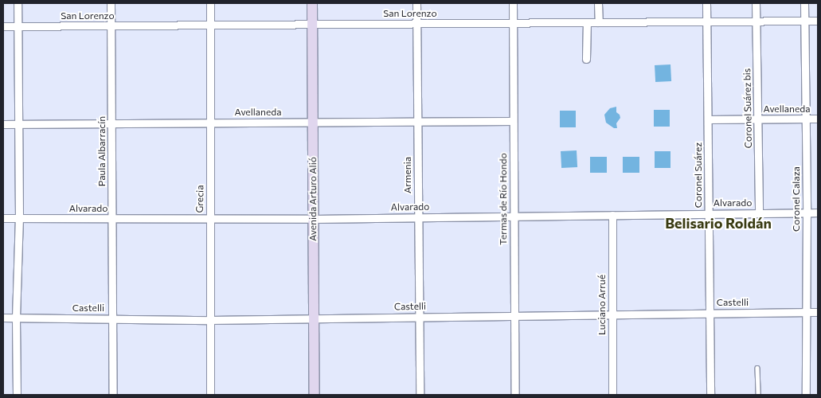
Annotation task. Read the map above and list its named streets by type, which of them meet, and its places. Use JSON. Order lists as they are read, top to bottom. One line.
{"streets":{"main road":["Avenida Arturo Alió"],"street":["San Lorenzo","Coronel Suárez bis","Avellaneda","Paula Albarracín","Armenia","Coronel Suárez","Grecia","Termas de Río Hondo","Coronel Calaza","Alvarado","Castelli","Luciano Arrué"]},"crossings":[["San Lorenzo","Coronel Suárez bis"],["San Lorenzo","Paula Albarracín"],["San Lorenzo","Armenia"],["San Lorenzo","Coronel Suárez"],["San Lorenzo","Grecia"],["San Lorenzo","Avenida Arturo Alió"],["San Lorenzo","Termas de Río Hondo"],["San Lorenzo","Coronel Calaza"],["Coronel Suárez bis","Avellaneda"],["Coronel Suárez bis","Alvarado"],["Avellaneda","Paula Albarracín"],["Avellaneda","Armenia"],["Avellaneda","Coronel Suárez"],["Avellaneda","Grecia"],["Avellaneda","Avenida Arturo Alió"],["Avellaneda","Termas de Río Hondo"],["Avellaneda","Coronel Calaza"],["Paula Albarracín","Alvarado"],["Paula Albarracín","Castelli"],["Armenia","Alvarado"],["Armenia","Castelli"],["Coronel Suárez","Alvarado"],["Coronel Suárez","Castelli"],["Grecia","Alvarado"],["Grecia","Castelli"],["Avenida Arturo Alió","Alvarado"],["Avenida Arturo Alió","Castelli"],["Termas de Río Hondo","Alvarado"],["Termas de Río Hondo","Castelli"],["Coronel Calaza","Alvarado"],["Coronel Calaza","Castelli"],["Alvarado","Luciano Arrué"],["Castelli","Luciano Arrué"]],"districts":["Belisario Roldán"]}
